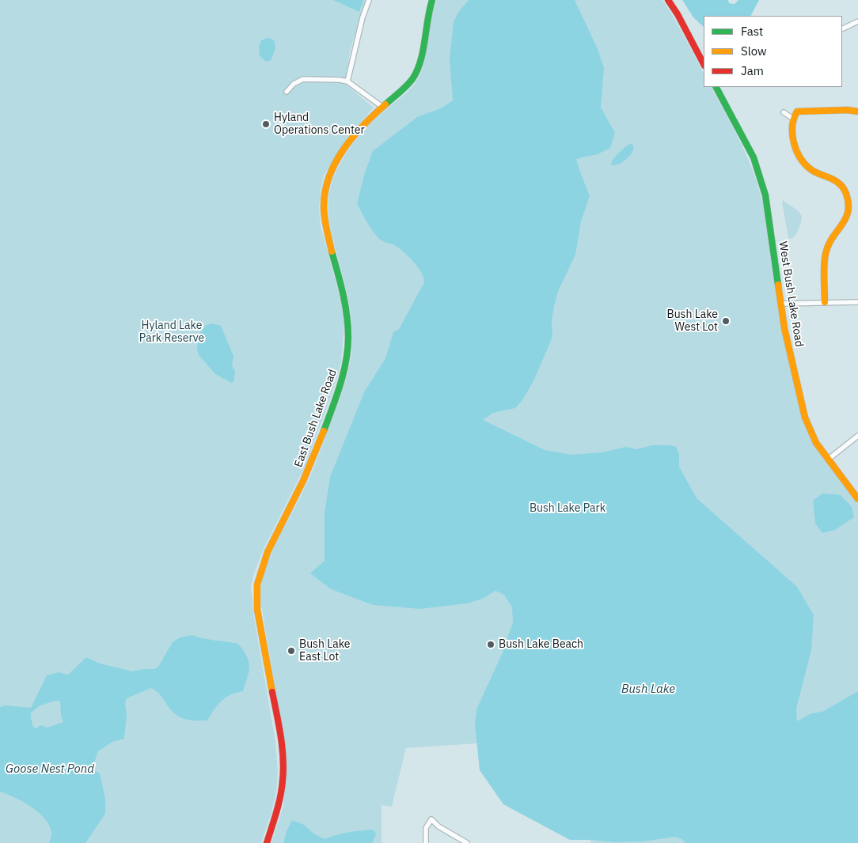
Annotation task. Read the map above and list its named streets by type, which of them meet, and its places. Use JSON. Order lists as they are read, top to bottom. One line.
{"streets":{"street":["West Bush Lake Road","East Bush Lake Road"]},"water":["Bush Lake","Goose Nest Pond"],"parks":["Hyland Lake Park Reserve","Bush Lake Park"],"places":["Hyland Operations Center","Bush Lake West Lot","Bush Lake Beach","Bush Lake East Lot"],"legend":["Fast","Slow","Jam"]}
